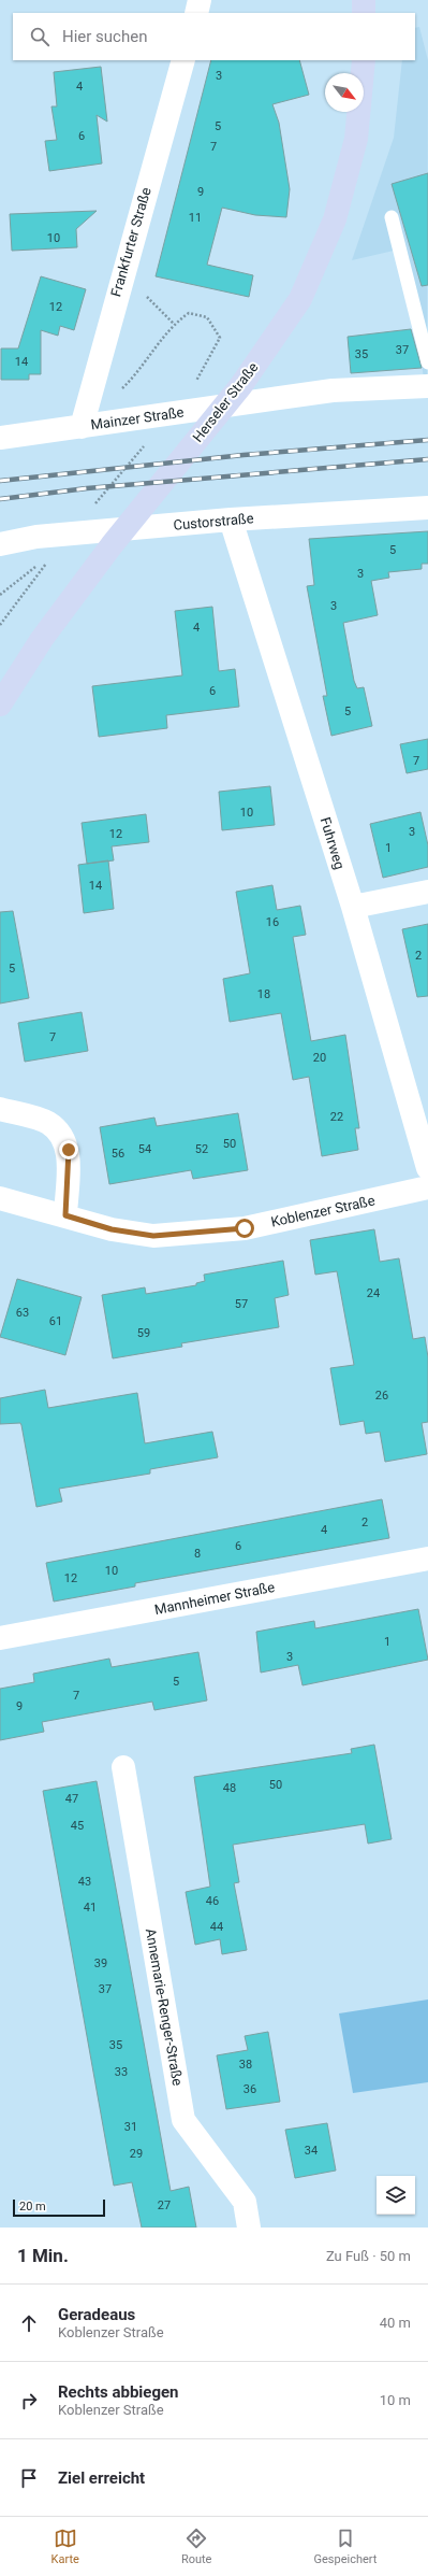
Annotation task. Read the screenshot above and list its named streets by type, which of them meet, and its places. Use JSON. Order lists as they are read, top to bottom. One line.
{"streets":{"main road":["Herseler Straße"],"street":["Frankfurter Straße","Mainzer Straße","Custorstraße","Fuhrweg","Koblenzer Straße","Mannheimer Straße","Annemarie-Renger-Straße"]},"crossings":[["Frankfurter Straße","Mainzer Straße"],["Custorstraße","Fuhrweg"]],"house_numbers":["3","4","5","6","7","9","11","10","12","37","35","14","5","3","3","4","6","5","7","10","3","12","1","14","16","2","5","18","7","20","22","50","54","52","56","24","57","63","61","59","26","2","4","6","8","10","12","1","3","5","7","9","50","48","47","45","43","46","41","44","39","37","35","38","33","36","31","34","29","27"],"scale_bar":"20 m","north":"bottom right","page":{"search":"Hier suchen","scale":"20 m","heading":["1 Min.","Zu Fuß · 50 m"],"list":[["Geradeaus","Koblenzer Straße","40 m"],["Rechts abbiegen","Koblenzer Straße","10 m"],"Ziel erreicht"],"nav":["Karte","Route","Gespeichert"]}}
